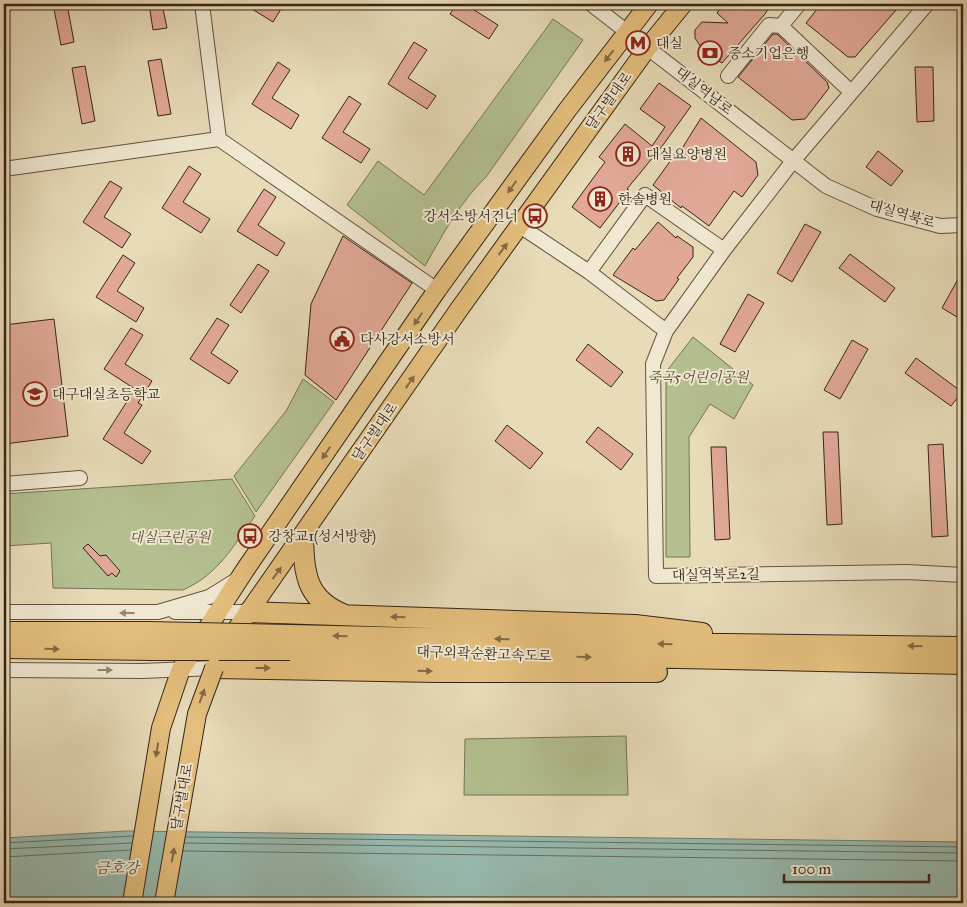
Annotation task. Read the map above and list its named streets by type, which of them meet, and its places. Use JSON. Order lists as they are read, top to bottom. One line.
{"streets":{"highway":["대구외곽순환고속도로"],"main road":["달구벌대로"],"street":["대실역남로","대실역북로","대실역북로2길"]},"crossings":[["대실역남로","달구벌대로"],["대실역남로","대실역북로"],["대실역남로","대실역북로2길"],["대실역북로","대실역북로2길"]],"water":["금호강"],"parks":["죽곡5어린이공원","대실근린공원"],"places":{"metro station":["대실"],"bank":["중소기업은행"],"building":["대실요양병원","한솔병원"],"bus stop":["강서소방서건너","강창교1(성서방향)"],"public building":["다사강서소방서"],"school or university":["대구대실초등학교"]},"scale_bar":"100 m"}
